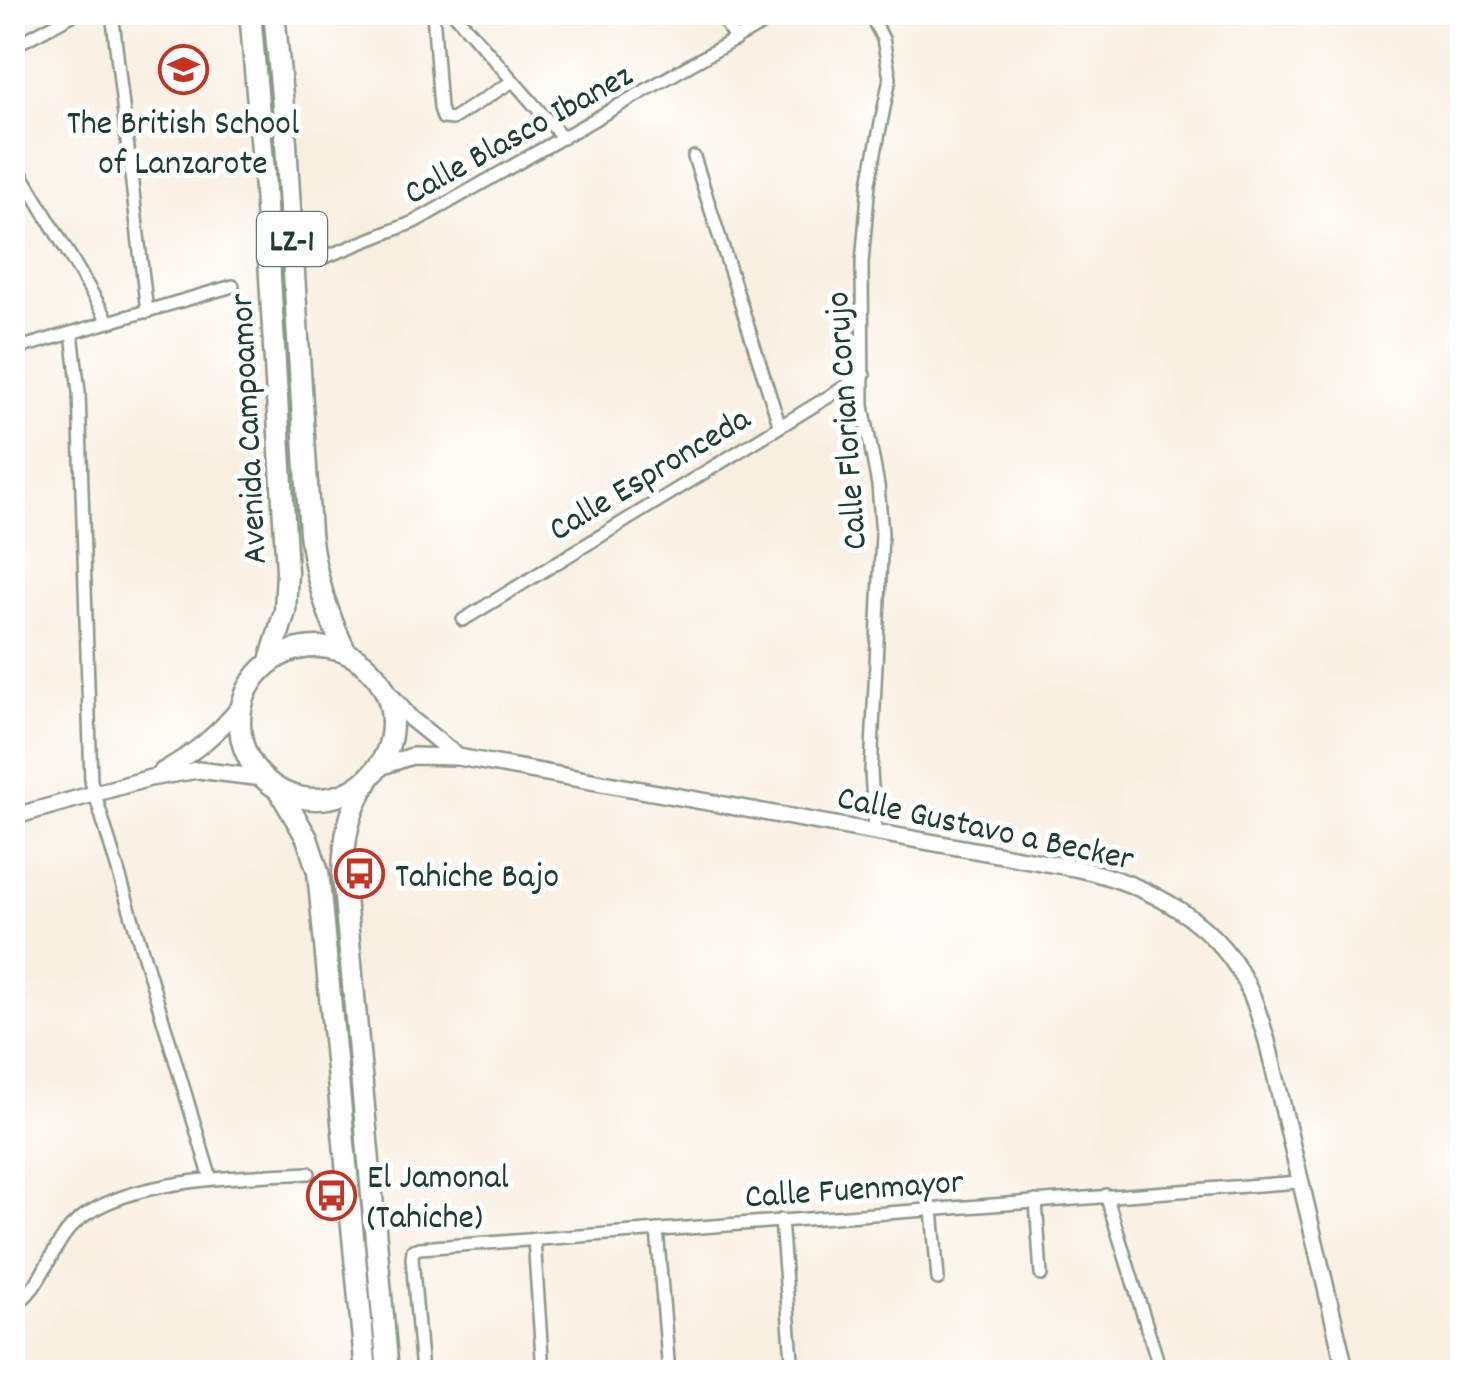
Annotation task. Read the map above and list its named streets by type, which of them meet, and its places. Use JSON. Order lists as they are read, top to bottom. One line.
{"streets":{"highway":["LZ-1","Avenida Campoamor"],"street":["Calle Blasco Ibanez","Calle Florian Corujo","Calle Espronceda","Calle Gustavo a Becker","Calle Fuenmayor"]},"crossings":[["LZ-1","Avenida Campoamor"],["LZ-1","Calle Gustavo a Becker"],["Calle Florian Corujo","Calle Espronceda"],["Calle Florian Corujo","Calle Gustavo a Becker"],["Avenida Campoamor","Calle Gustavo a Becker"],["Calle Gustavo a Becker","Calle Fuenmayor"]],"places":{"school or university":["The British School of Lanzarote"],"bus stop":["Tahiche Bajo","El Jamonal (Tahiche)"]}}
